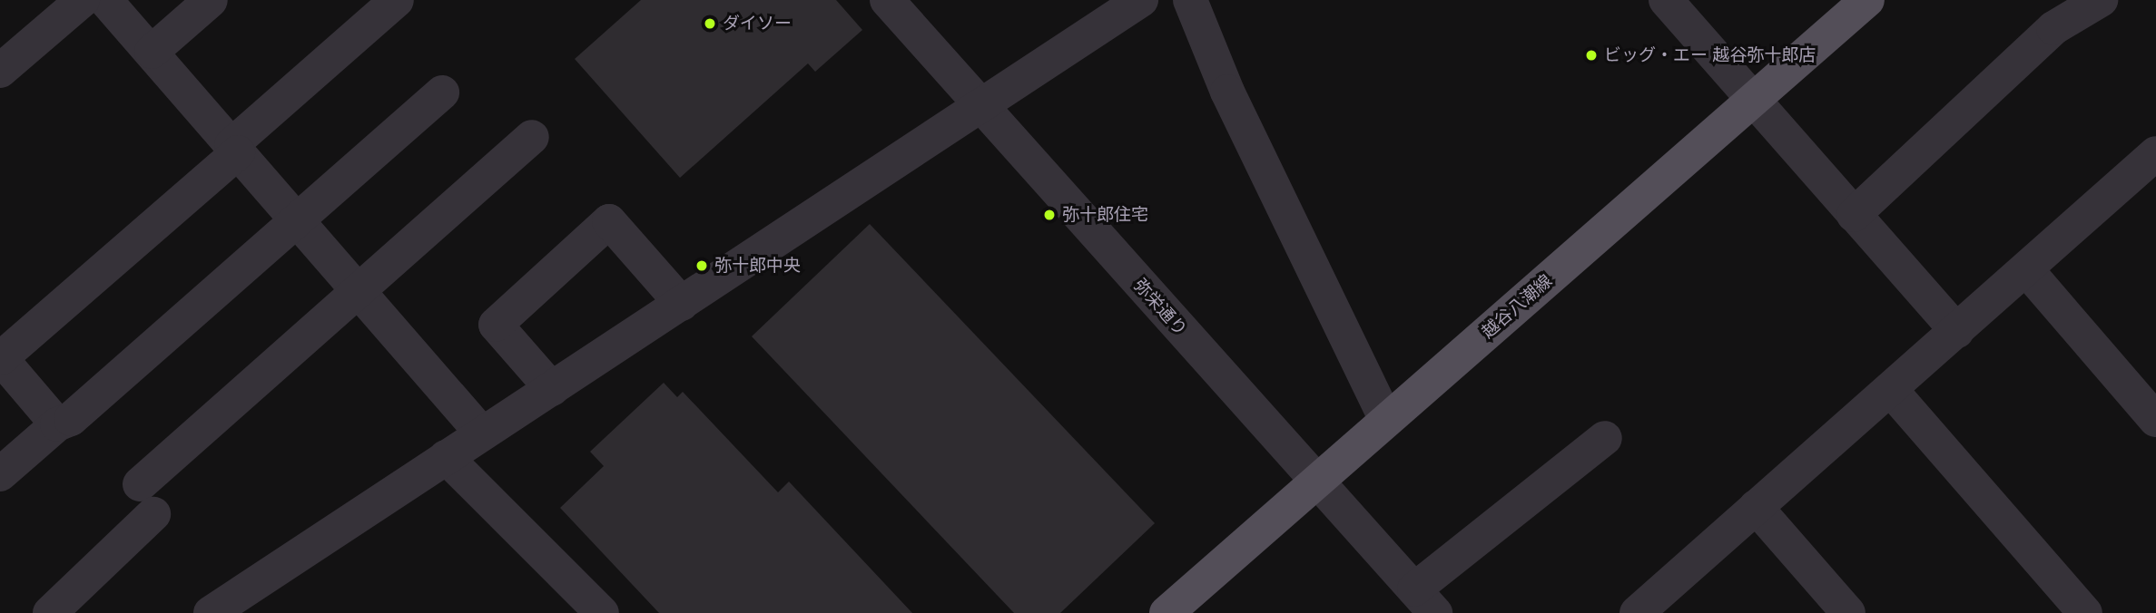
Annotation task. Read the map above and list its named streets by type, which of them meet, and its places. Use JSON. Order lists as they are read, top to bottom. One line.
{"streets":{"main road":["越谷八潮線"],"street":["弥栄通り"]},"crossings":[["越谷八潮線","弥栄通り"]],"places":["ダイソー","ビッグ・エー 越谷弥十郎店","弥十郎住宅","弥十郎中央"]}
